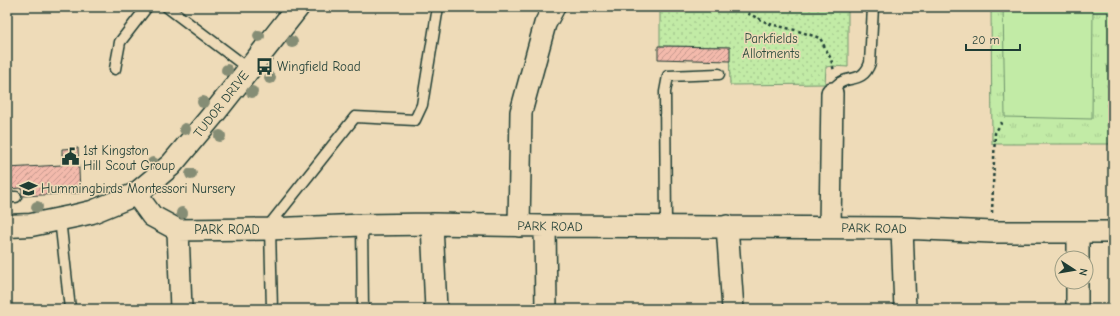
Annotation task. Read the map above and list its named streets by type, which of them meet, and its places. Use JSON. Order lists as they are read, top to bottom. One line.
{"streets":{"street":["TUDOR DRIVE","PARK ROAD"]},"crossings":[["TUDOR DRIVE","PARK ROAD"]],"parks":["Parkfields Allotments"],"places":{"bus stop":["Wingfield Road"],"public building":["1st Kingston Hill Scout Group"],"school or university":["Hummingbirds Montessori Nursery"]},"scale_bar":"20 m","north":"right"}
